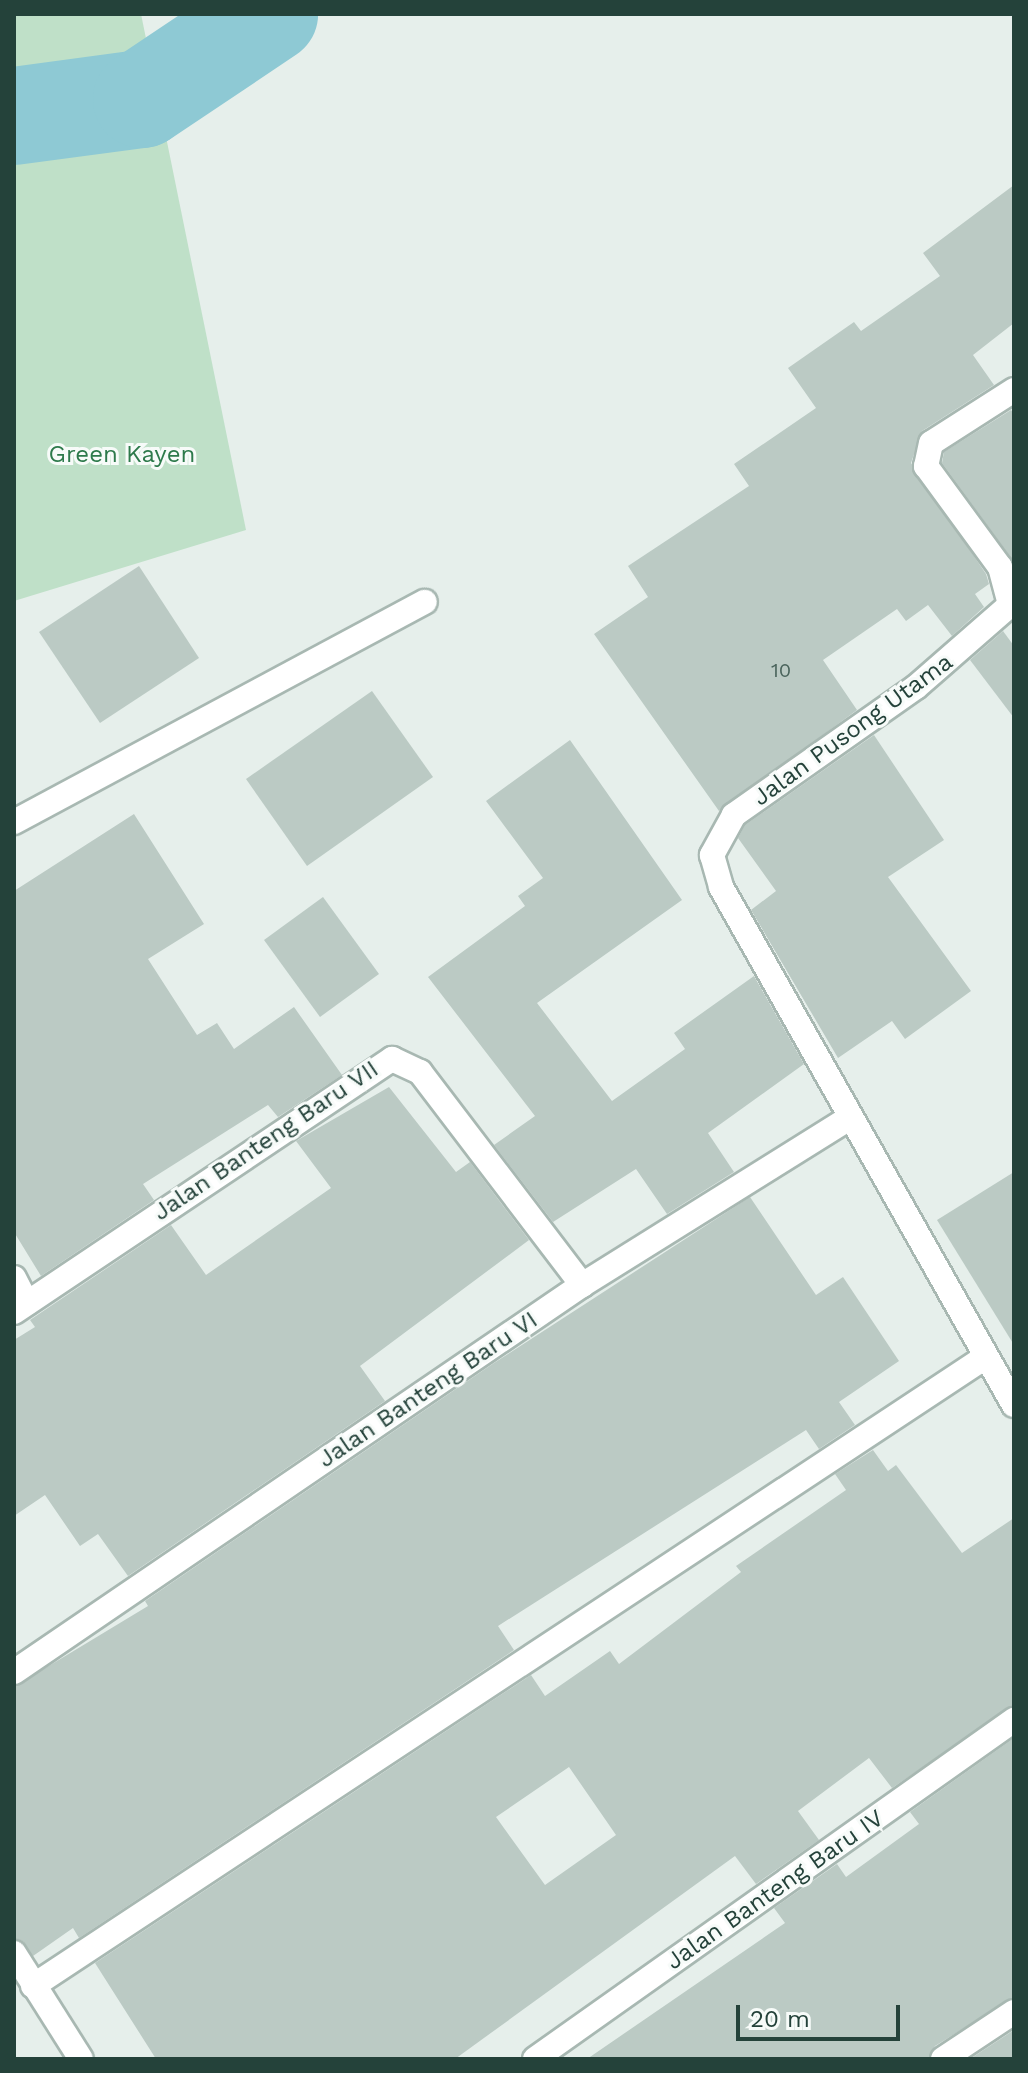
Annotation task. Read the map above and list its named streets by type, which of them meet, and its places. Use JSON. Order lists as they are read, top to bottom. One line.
{"streets":{"street":["Jalan Pusong Utama","Jalan Banteng Baru VII","Jalan Banteng Baru VI","Jalan Banteng Baru IV"]},"crossings":[["Jalan Pusong Utama","Jalan Banteng Baru VI"],["Jalan Banteng Baru VII","Jalan Banteng Baru VI"]],"parks":["Green Kayen"],"house_numbers":["10"],"scale_bar":"20 m"}
